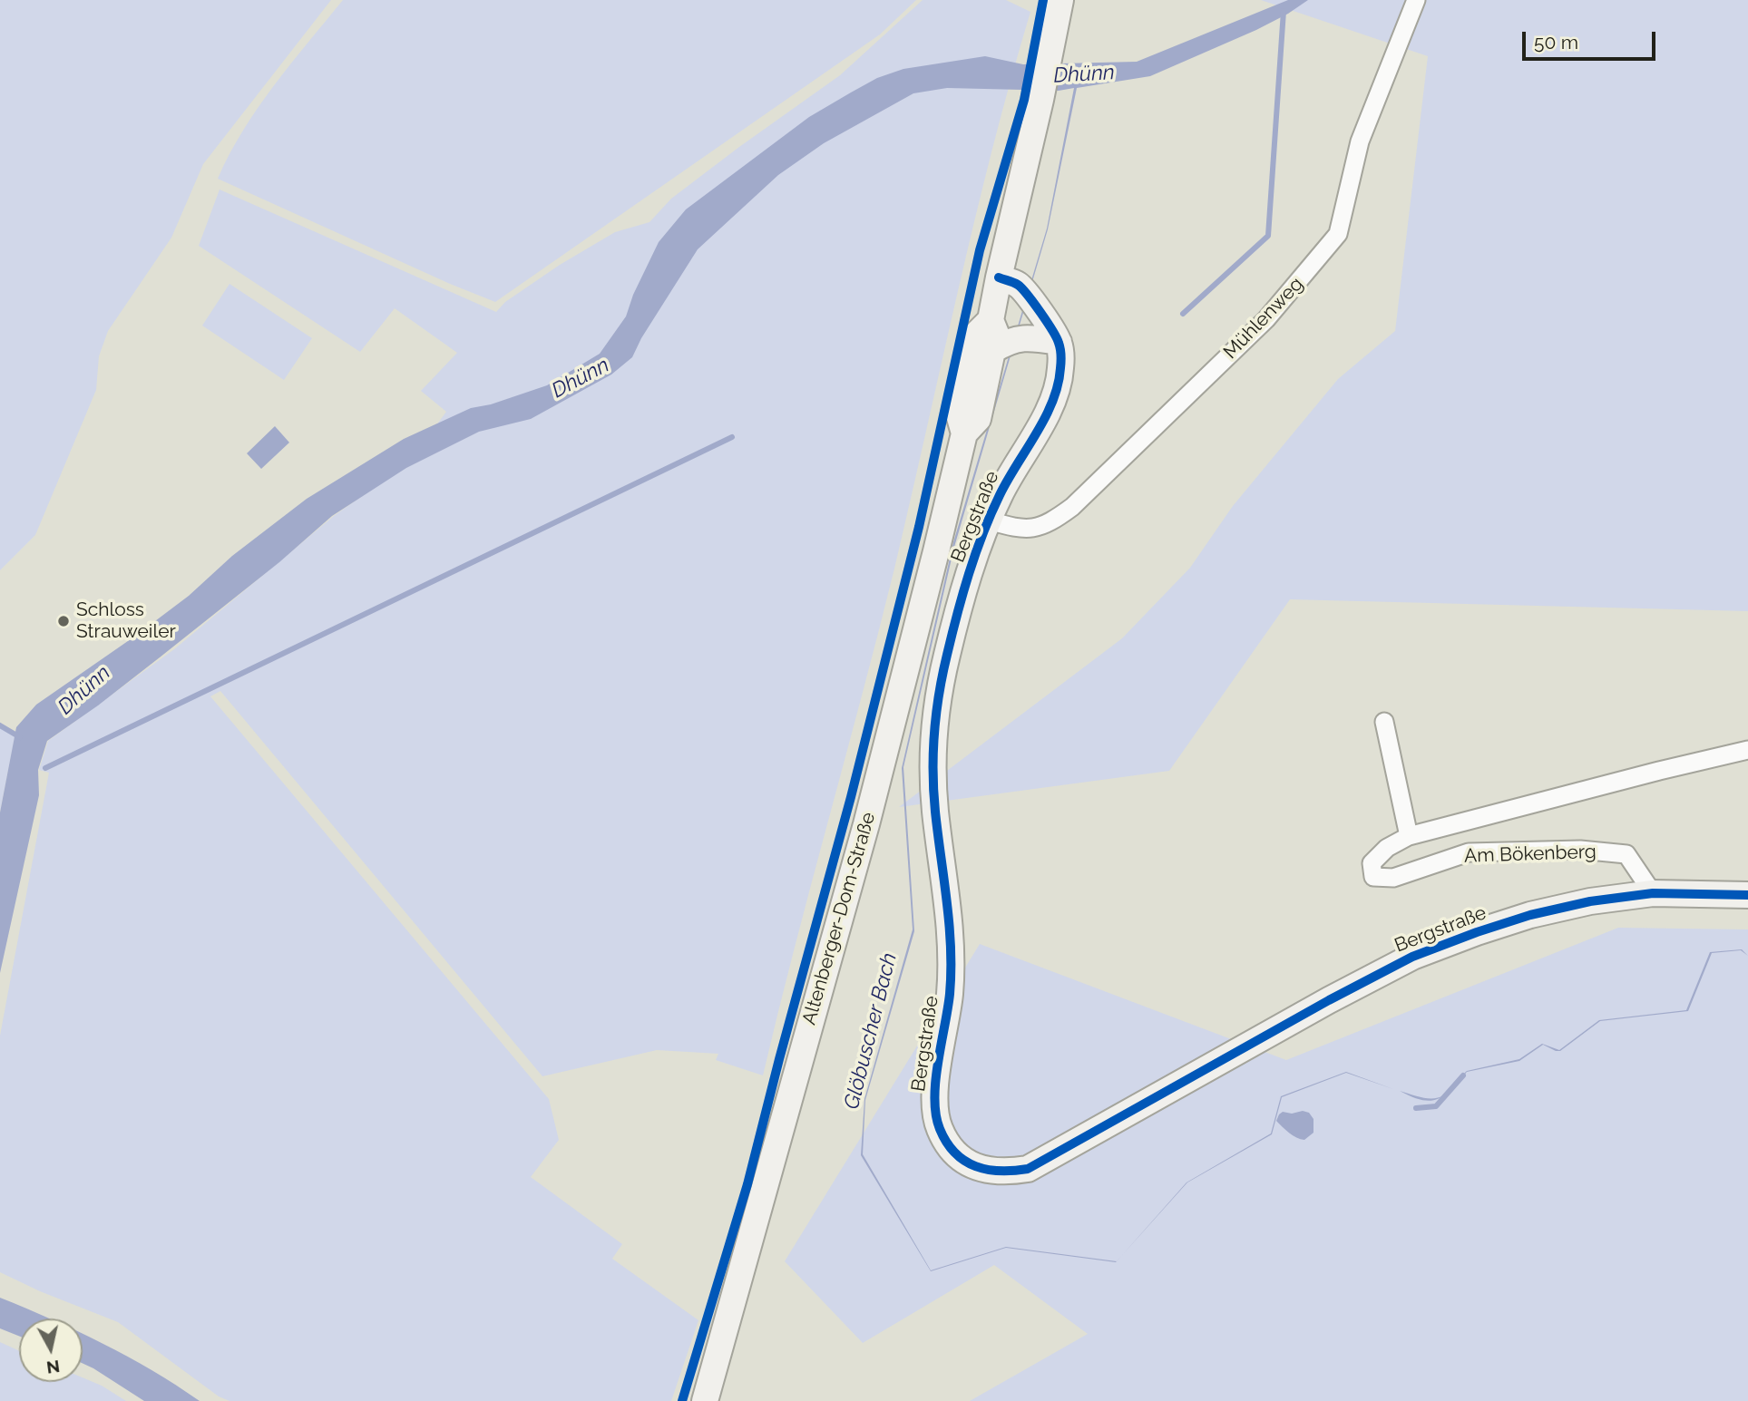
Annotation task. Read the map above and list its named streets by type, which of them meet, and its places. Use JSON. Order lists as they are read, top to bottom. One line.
{"streets":{"street":["Mühlenweg","Bergstraße","Am Bökenberg","Altenberger-Dom-Straße"]},"crossings":[["Mühlenweg","Bergstraße"],["Bergstraße","Am Bökenberg"]],"water":["Dhünn","Glöbuscher Bach"],"places":["Schloss Strauweiler"],"scale_bar":"50 m","north":"bottom"}
